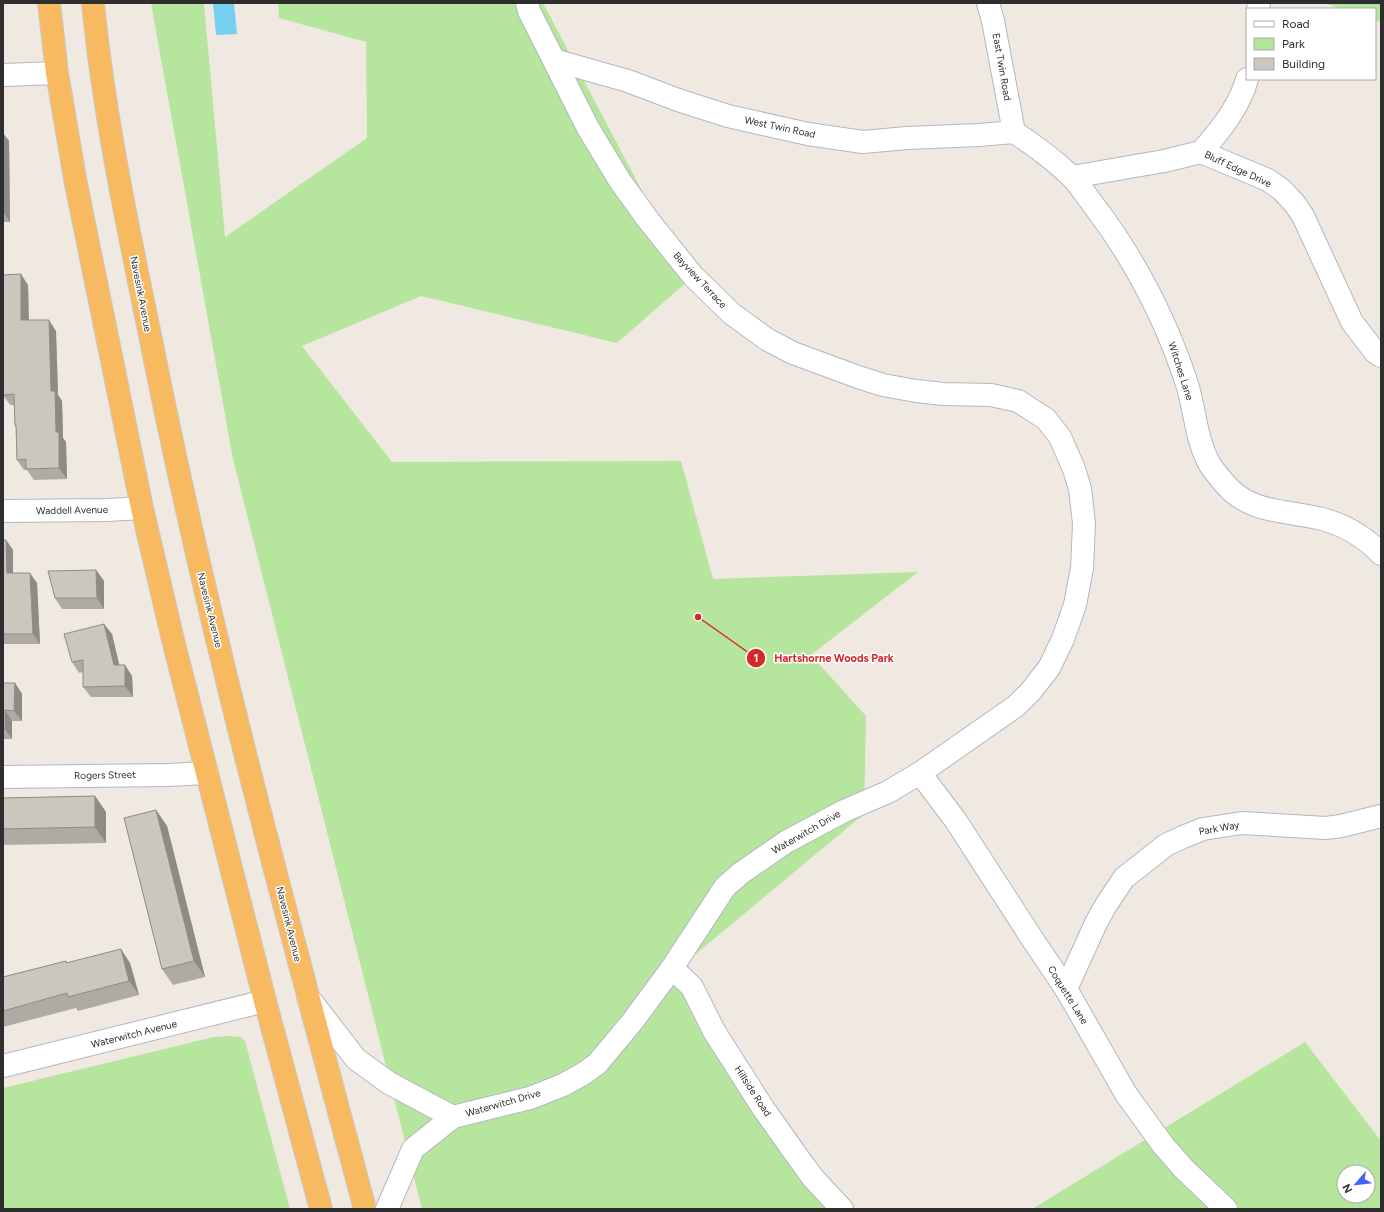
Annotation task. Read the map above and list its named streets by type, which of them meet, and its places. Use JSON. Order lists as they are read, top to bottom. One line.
{"streets":{"highway":["Navesink Avenue"],"street":["East Twin Road","West Twin Road","Bluff Edge Drive","Bayview Terrace","Witches Lane","Waddell Avenue","Rogers Street","Park Way","Waterwitch Drive","Coquette Lane","Waterwitch Avenue","Hillside Road"]},"crossings":[["East Twin Road","West Twin Road"],["East Twin Road","Witches Lane"],["West Twin Road","Bayview Terrace"],["West Twin Road","Witches Lane"],["Bluff Edge Drive","Witches Lane"],["Bayview Terrace","Waterwitch Drive"],["Park Way","Coquette Lane"],["Waterwitch Drive","Coquette Lane"],["Waterwitch Drive","Hillside Road"]],"places":["Hartshorne Woods Park"],"legend":["Road","Park","Building"],"north":"bottom left"}
